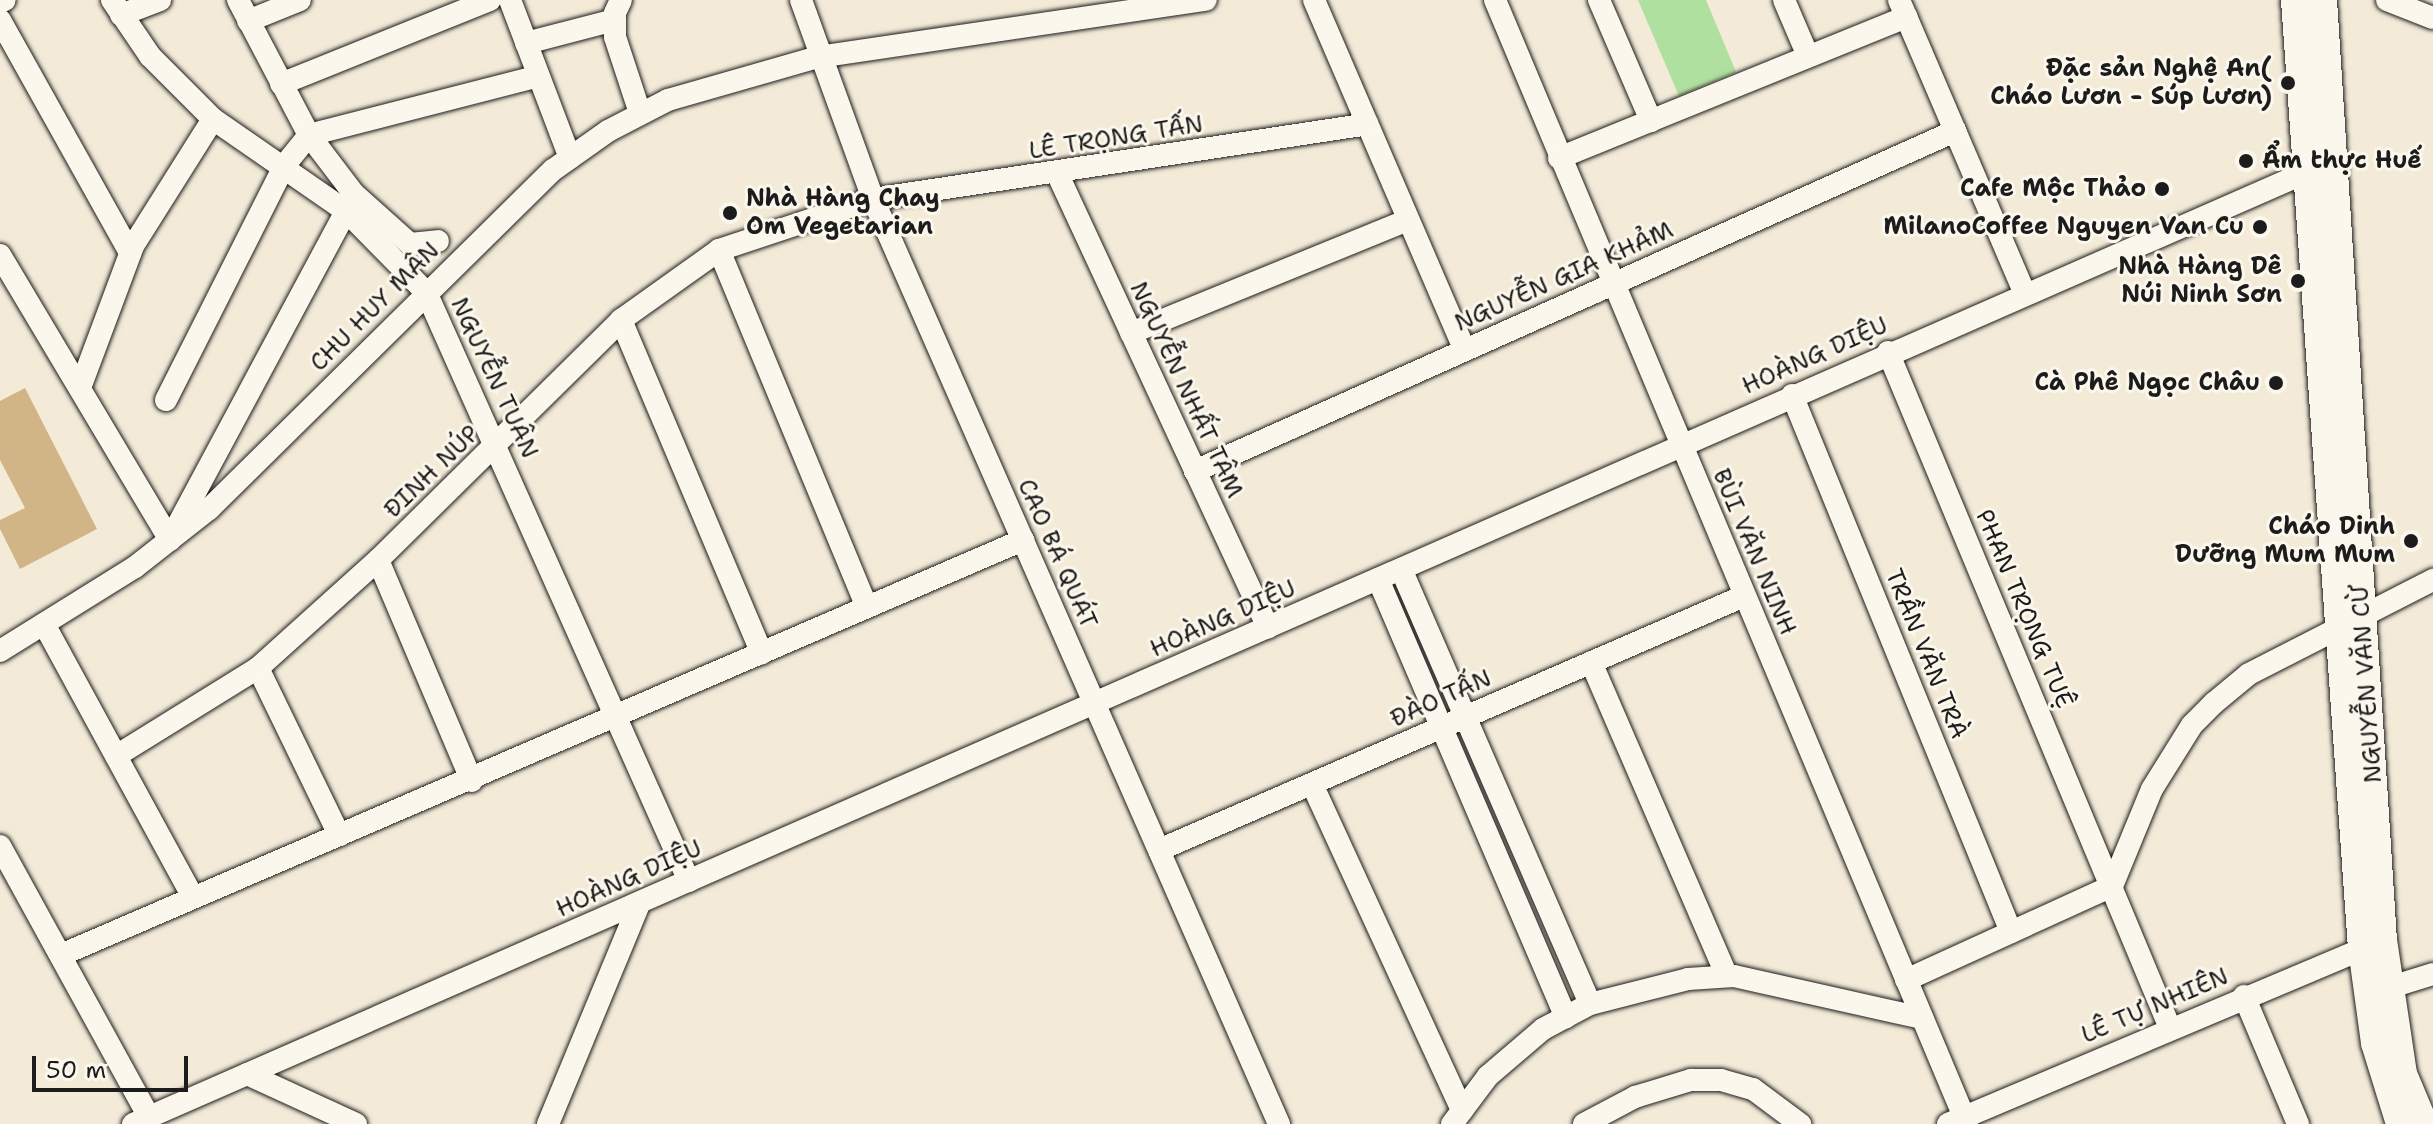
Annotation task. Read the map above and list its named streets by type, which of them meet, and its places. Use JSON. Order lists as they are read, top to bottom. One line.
{"streets":{"main road":["NGUYỄN VĂN CỪ"],"street":["LÊ TRỌNG TẤN","NGUYỄN GIA KHẢM","CHU HUY MÂN","HOÀNG DIỆU","NGUYỄN TUÂN","NGUYỄN NHẤT TÂM","ĐINH NÚP","BÙI VĂN NINH","CAO BÁ QUÁT","PHAN TRỌNG TUỆ","TRẦN VĂN TRÀ","ĐÀO TẤN","LÊ TỰ NHIÊN"]},"crossings":[["LÊ TRỌNG TẤN","NGUYỄN NHẤT TÂM"],["LÊ TRỌNG TẤN","ĐINH NÚP"],["LÊ TRỌNG TẤN","CAO BÁ QUÁT"],["NGUYỄN GIA KHẢM","NGUYỄN NHẤT TÂM"],["NGUYỄN GIA KHẢM","BÙI VĂN NINH"],["CHU HUY MÂN","NGUYỄN TUÂN"],["CHU HUY MÂN","CAO BÁ QUÁT"],["HOÀNG DIỆU","NGUYỄN TUÂN"],["HOÀNG DIỆU","NGUYỄN NHẤT TÂM"],["HOÀNG DIỆU","BÙI VĂN NINH"],["HOÀNG DIỆU","CAO BÁ QUÁT"],["HOÀNG DIỆU","PHAN TRỌNG TUỆ"],["HOÀNG DIỆU","TRẦN VĂN TRÀ"],["HOÀNG DIỆU","NGUYỄN VĂN CỪ"],["NGUYỄN TUÂN","ĐINH NÚP"],["ĐINH NÚP","CAO BÁ QUÁT"],["BÙI VĂN NINH","ĐÀO TẤN"],["BÙI VĂN NINH","LÊ TỰ NHIÊN"],["CAO BÁ QUÁT","ĐÀO TẤN"],["PHAN TRỌNG TUỆ","LÊ TỰ NHIÊN"],["NGUYỄN VĂN CỪ","LÊ TỰ NHIÊN"]],"places":["Đặc sản Nghệ An( Cháo Lươn - Súp Lươn)","Ẩm thực Huế","Cafe Mộc Thảo","Nhà Hàng Chay Om Vegetarian","MilanoCoffee Nguyen Van Cu","Nhà Hàng Dê Núi Ninh Sơn","Cà Phê Ngọc Châu","Cháo Dinh Dưỡng Mum Mum"],"scale_bar":"50 m"}
